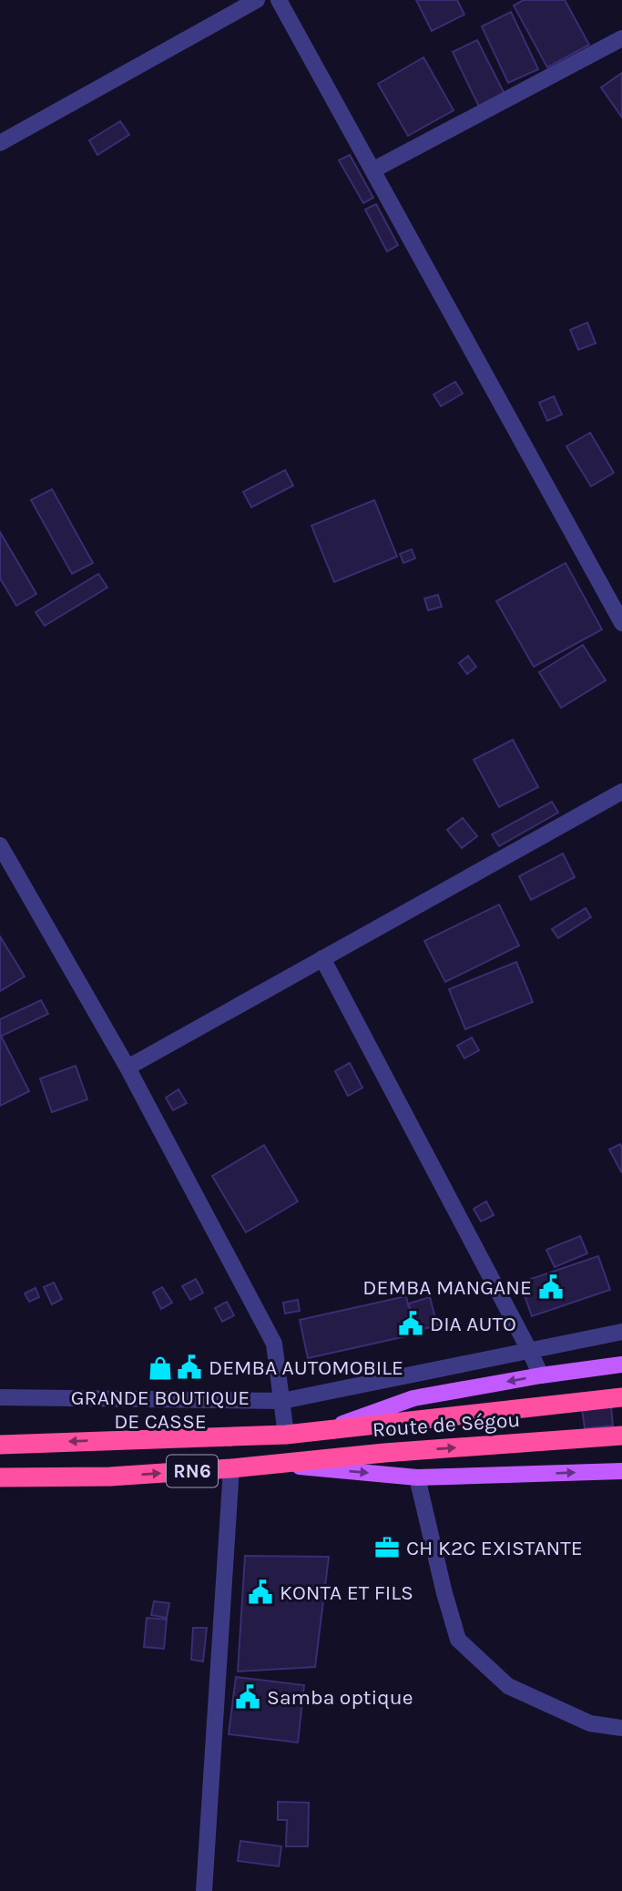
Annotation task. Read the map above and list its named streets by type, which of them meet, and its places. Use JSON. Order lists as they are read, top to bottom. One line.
{"streets":{"highway":["Route de Ségou","RN6"]},"places":{"public building":["DEMBA MANGANE","DIA AUTO","DEMBA AUTOMOBILE","KONTA ET FILS","Samba optique"],"shop":["GRANDE BOUTIQUE DE CASSE"],"office":["CH K2C EXISTANTE"]}}
